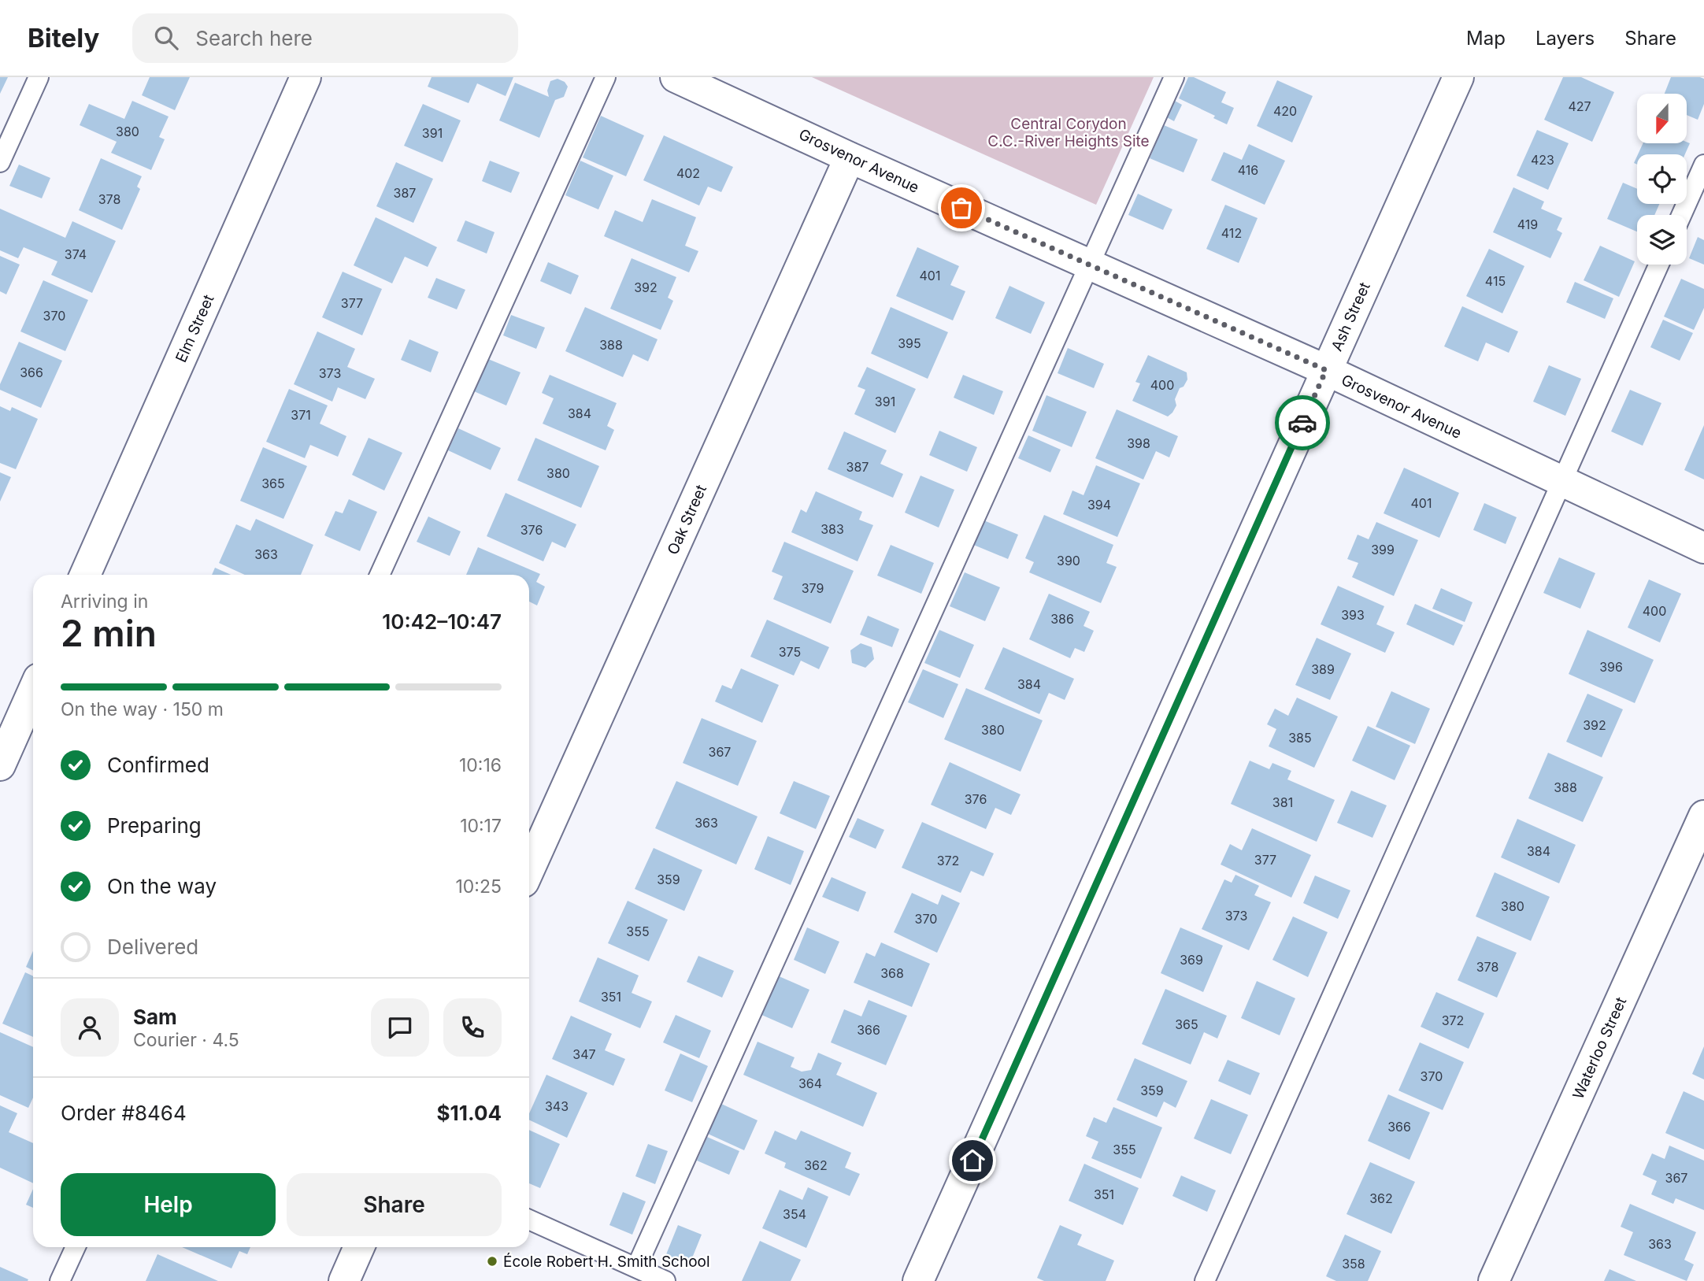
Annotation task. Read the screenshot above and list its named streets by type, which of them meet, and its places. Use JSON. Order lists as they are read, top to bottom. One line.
{"streets":{"street":["Grosvenor Avenue","Ash Street","Elm Street","Oak Street","Waterloo Street"]},"crossings":[["Grosvenor Avenue","Ash Street"],["Grosvenor Avenue","Oak Street"]],"parks":["Central Corydon C.C.-River Heights Site"],"places":["École Robert H. Smith School"],"house_numbers":["427","420","380","391","423","416","402","387","378","419","412","374","401","415","392","377","370","395","388","366","373","400","391","384","371","398","387","380","365","401","394","383","376","399","363","390","379","400","393","386","375","396","389","384","392","380","385","367","388","376","381","363","384","377","372","359","380","373","370","355","369","378","368","351","372","365","366","347","370","364","359","343","366","355","362","367","351","362","354","363","358"],"north":"bottom","page":{"header":"Bitely","search":"Search here","nav":["Map","Layers","Share"],"heading":["2 min","Arriving in","10:42–10:47"],"panel":["Sam","Courier · 4.5","Order #8464","$11.04"],"bar":"On the way · 150 m","list":[["Confirmed","10:16"],["Preparing","10:17"],["On the way","10:25"],"Delivered"],"buttons":["Help","Share"]}}
